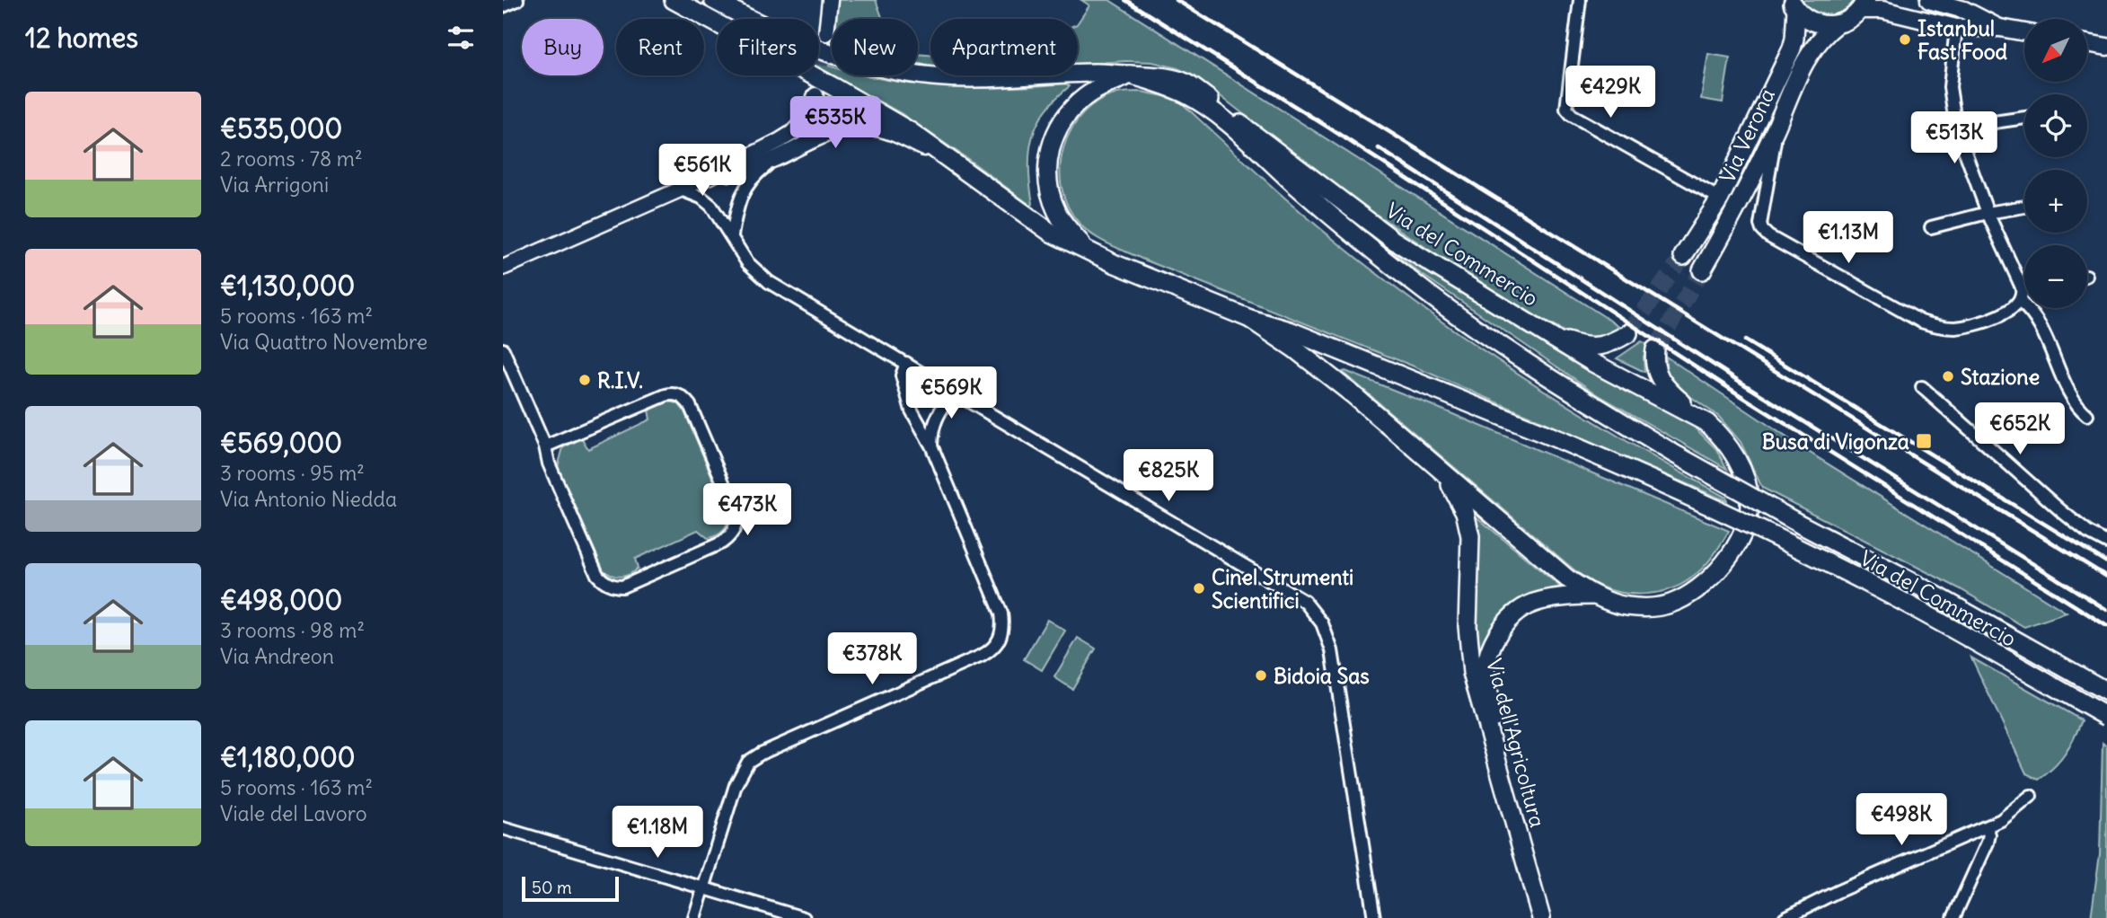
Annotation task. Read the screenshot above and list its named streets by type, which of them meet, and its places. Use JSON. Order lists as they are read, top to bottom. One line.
{"streets":{"main road":["Via Verona","Via del Commercio","Via dell'Agricoltura"]},"crossings":[["Via del Commercio","Via dell'Agricoltura"]],"places":{"other":["Istanbul Fast Food","Stazione","R.I.V.","Cinel Strumenti Scientifici","Bidoia Sas"],"transit":["Busa di Vigonza"]},"scale_bar":"50 m","north":"bottom left","page":{"heading":"12 homes","map_buttons":["+","−"],"chip":["Buy","Rent","Filters","New","Apartment"],"price":["€429K","€535K","€513K","€561K","€1.13M","€569K","€652K","€825K","€473K","€378K","€498K","€1.18M"],"list":[{"name":"€535,000","note":"2 rooms · 78 m² · Via Arrigoni"},{"name":"€1,130,000","note":"5 rooms · 163 m² · Via Quattro Novembre"},{"name":"€569,000","note":"3 rooms · 95 m² · Via Antonio Niedda"},{"name":"€498,000","note":"3 rooms · 98 m² · Via Andreon"},{"name":"€1,180,000","note":"5 rooms · 163 m² · Viale del Lavoro"}],"scale":"50 m"}}
